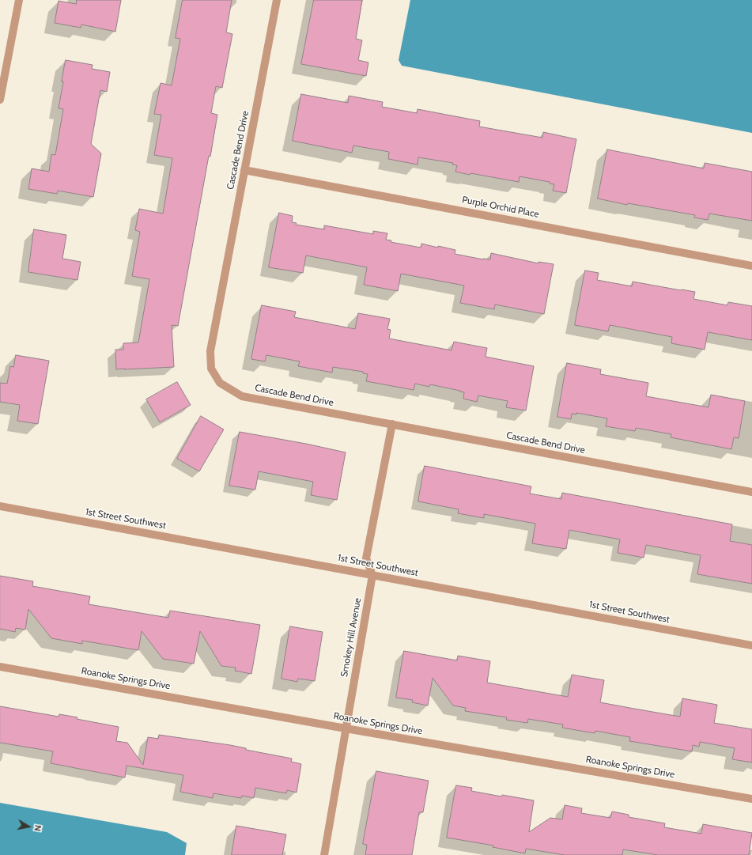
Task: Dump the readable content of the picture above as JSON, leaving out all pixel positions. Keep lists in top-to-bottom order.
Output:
{
  "streets": {
    "street": [
      "Cascade Bend Drive",
      "Purple Orchid Place",
      "1st Street Southwest",
      "Smokey Hill Avenue",
      "Roanoke Springs Drive"
    ]
  },
  "crossings": [
    ["Cascade Bend Drive", "Purple Orchid Place"],
    ["1st Street Southwest", "Smokey Hill Avenue"],
    ["Smokey Hill Avenue", "Roanoke Springs Drive"]
  ],
  "north": "right"
}
